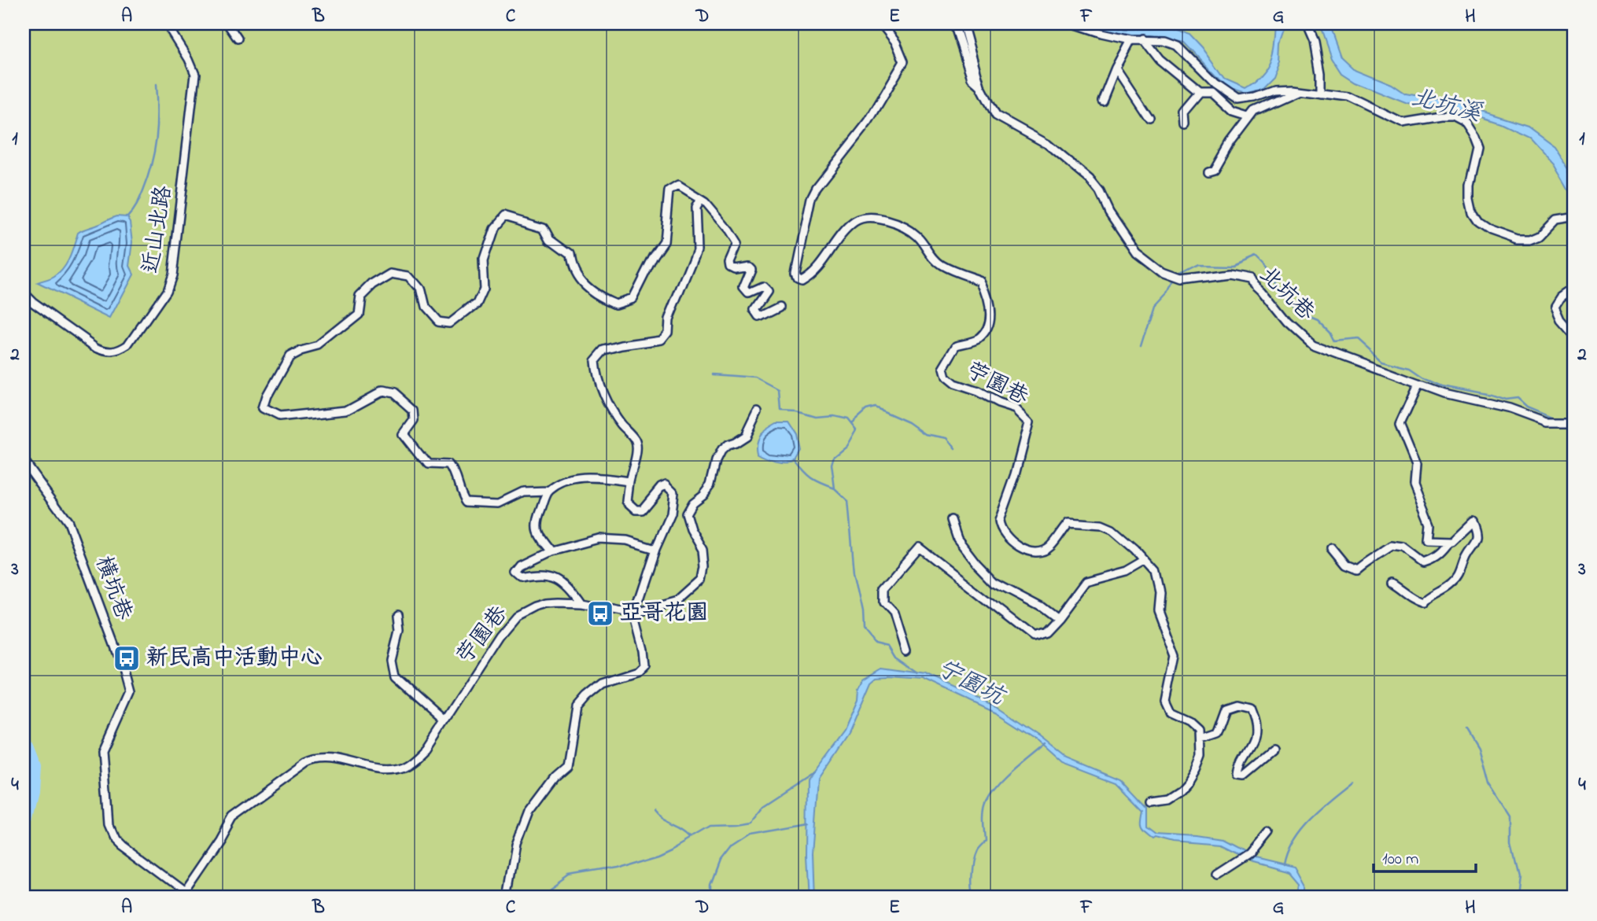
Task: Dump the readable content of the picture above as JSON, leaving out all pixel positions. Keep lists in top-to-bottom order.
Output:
{
  "streets": {
    "street": [
      "近山北路",
      "北坑巷",
      "苧園巷",
      "橫坑巷"
    ]
  },
  "crossings": [
    ["苧園巷", "橫坑巷"]
  ],
  "water": ["北坑溪", "宁園坑"],
  "places": {
    "bus stop": ["亞哥花園", "新民高中活動中心"]
  },
  "scale_bar": "100 m",
  "grid": {
    "columns": [
      "A",
      "B",
      "C",
      "D",
      "E",
      "F",
      "G",
      "H"
    ],
    "rows": [
      "1",
      "2",
      "3",
      "4"
    ]
  }
}
